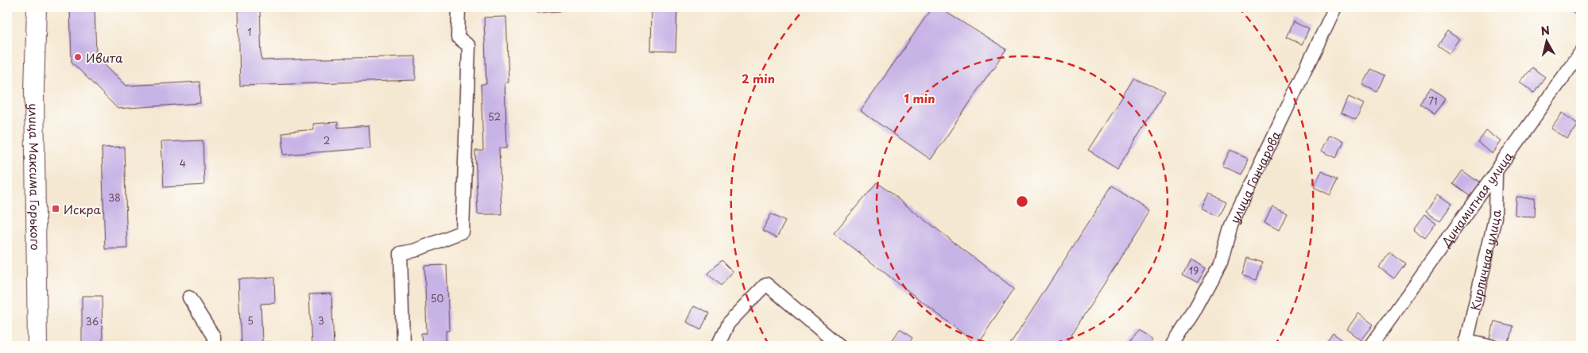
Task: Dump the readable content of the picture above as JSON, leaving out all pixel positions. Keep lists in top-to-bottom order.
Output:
{
  "streets": {
    "main road": ["улица Максима Горького"],
    "street": ["улица Гончарова", "Динамитная улица", "Кирпичная улица"]
  },
  "crossings": [
    ["Динамитная улица", "Кирпичная улица"]
  ],
  "places": {
    "other": ["Ивита"],
    "transit": ["Искра"]
  },
  "house_numbers": [
    "1",
    "71",
    "52",
    "2",
    "4",
    "38",
    "19",
    "50",
    "5",
    "3",
    "36"
  ],
  "north": "top",
  "rings": ["2 min", "1 min"]
}
